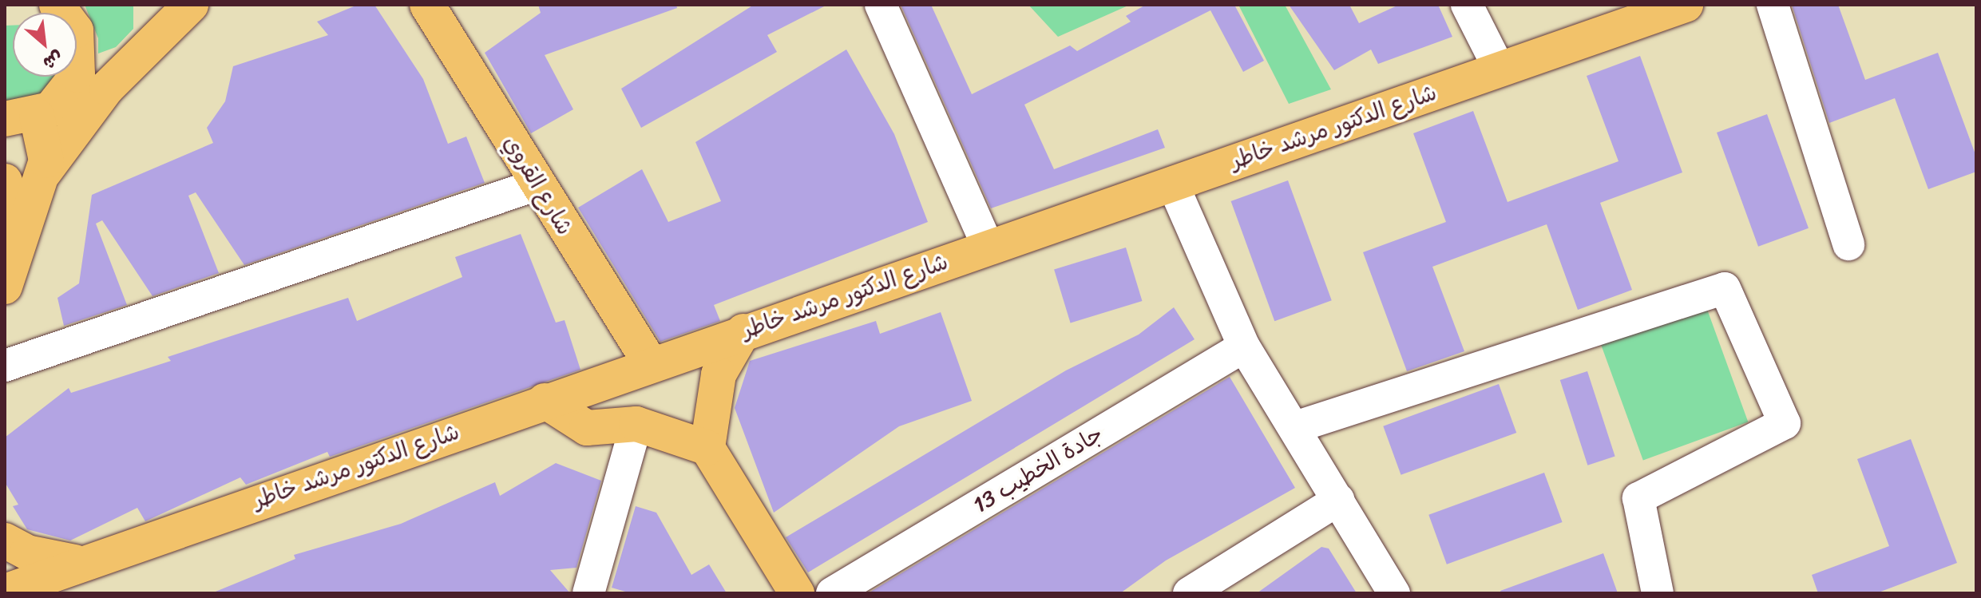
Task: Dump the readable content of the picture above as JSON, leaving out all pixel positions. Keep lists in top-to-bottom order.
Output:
{
  "streets": {
    "main road": ["شارع الدكتور مرشد خاطر", "شارع القروي"],
    "street": ["جادة الخطيب 13"]
  },
  "crossings": [
    ["شارع الدكتور مرشد خاطر", "شارع القروي"]
  ],
  "north": "bottom right"
}
